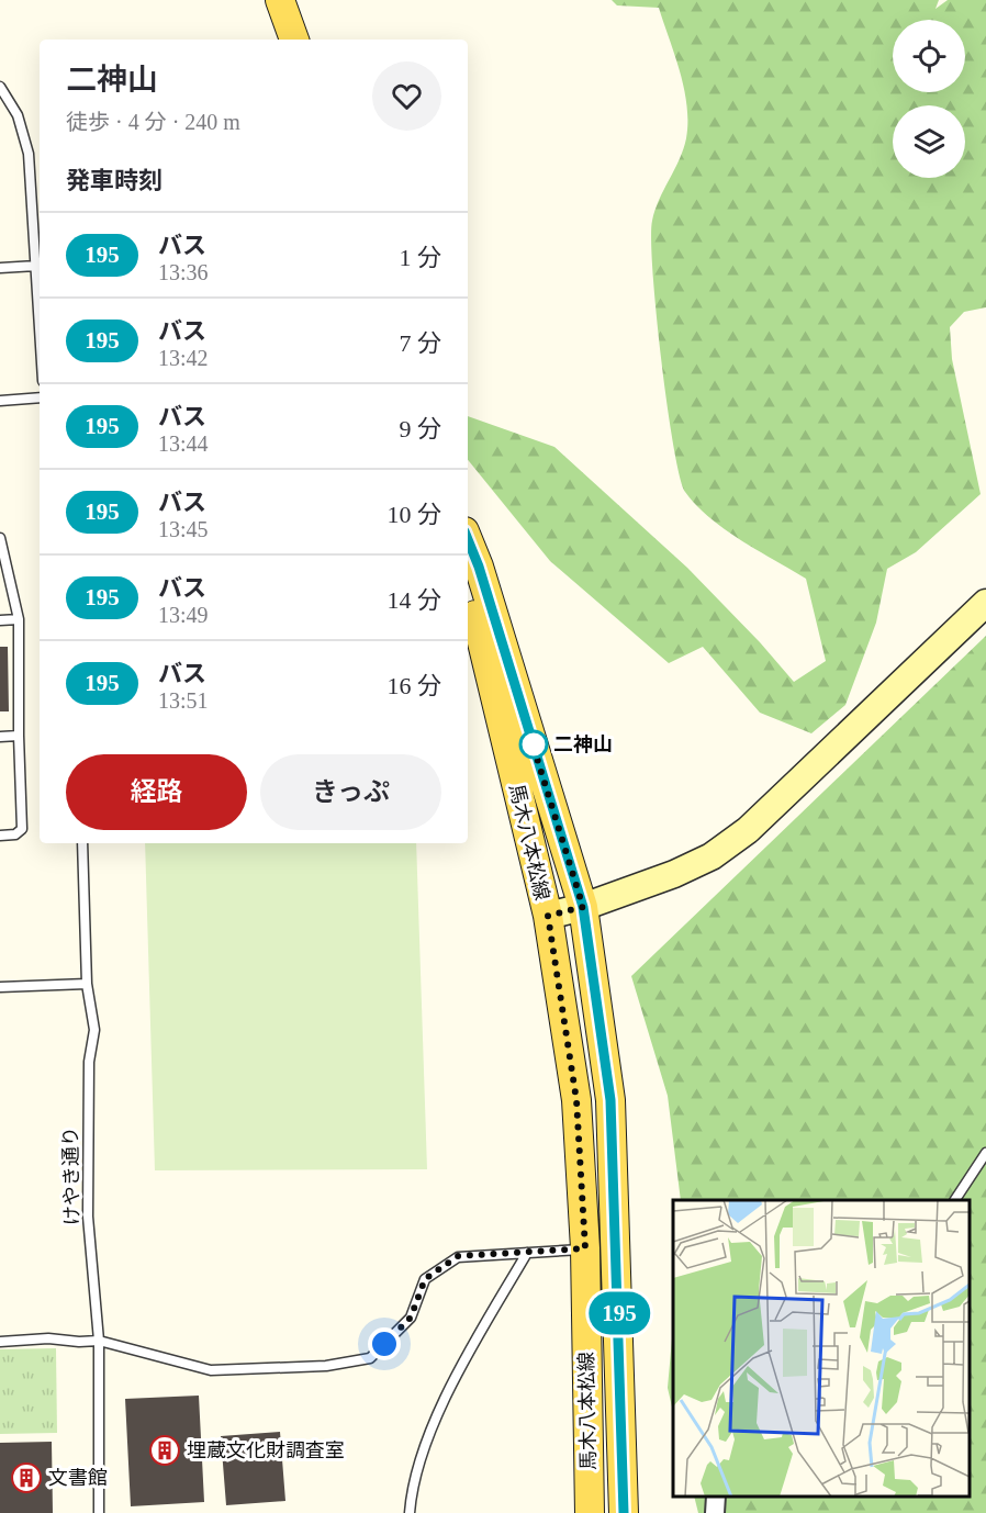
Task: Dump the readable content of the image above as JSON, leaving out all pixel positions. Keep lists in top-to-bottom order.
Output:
{
  "streets": {
    "main road": ["馬木八本松線"],
    "lane": ["けやき通り"]
  },
  "places": {
    "other": ["二神山"],
    "building": ["埋蔵文化財調査室", "文書館"]
  },
  "lines": ["bus line 195"],
  "page": {
    "on_map": "195",
    "heading": [
      ["二神山", "徒歩 · 4 分 · 240 m"],
      "発車時刻"
    ],
    "list": [
      {
        "mark": "195",
        "name": "バス",
        "note": "13:36",
        "value": "1 分"
      },
      {
        "mark": "195",
        "name": "バス",
        "note": "13:42",
        "value": "7 分"
      },
      {
        "mark": "195",
        "name": "バス",
        "note": "13:44",
        "value": "9 分"
      },
      {
        "mark": "195",
        "name": "バス",
        "note": "13:45",
        "value": "10 分"
      },
      {
        "mark": "195",
        "name": "バス",
        "note": "13:49",
        "value": "14 分"
      },
      {
        "mark": "195",
        "name": "バス",
        "note": "13:51",
        "value": "16 分"
      }
    ],
    "buttons": ["経路", "きっぷ"]
  }
}
